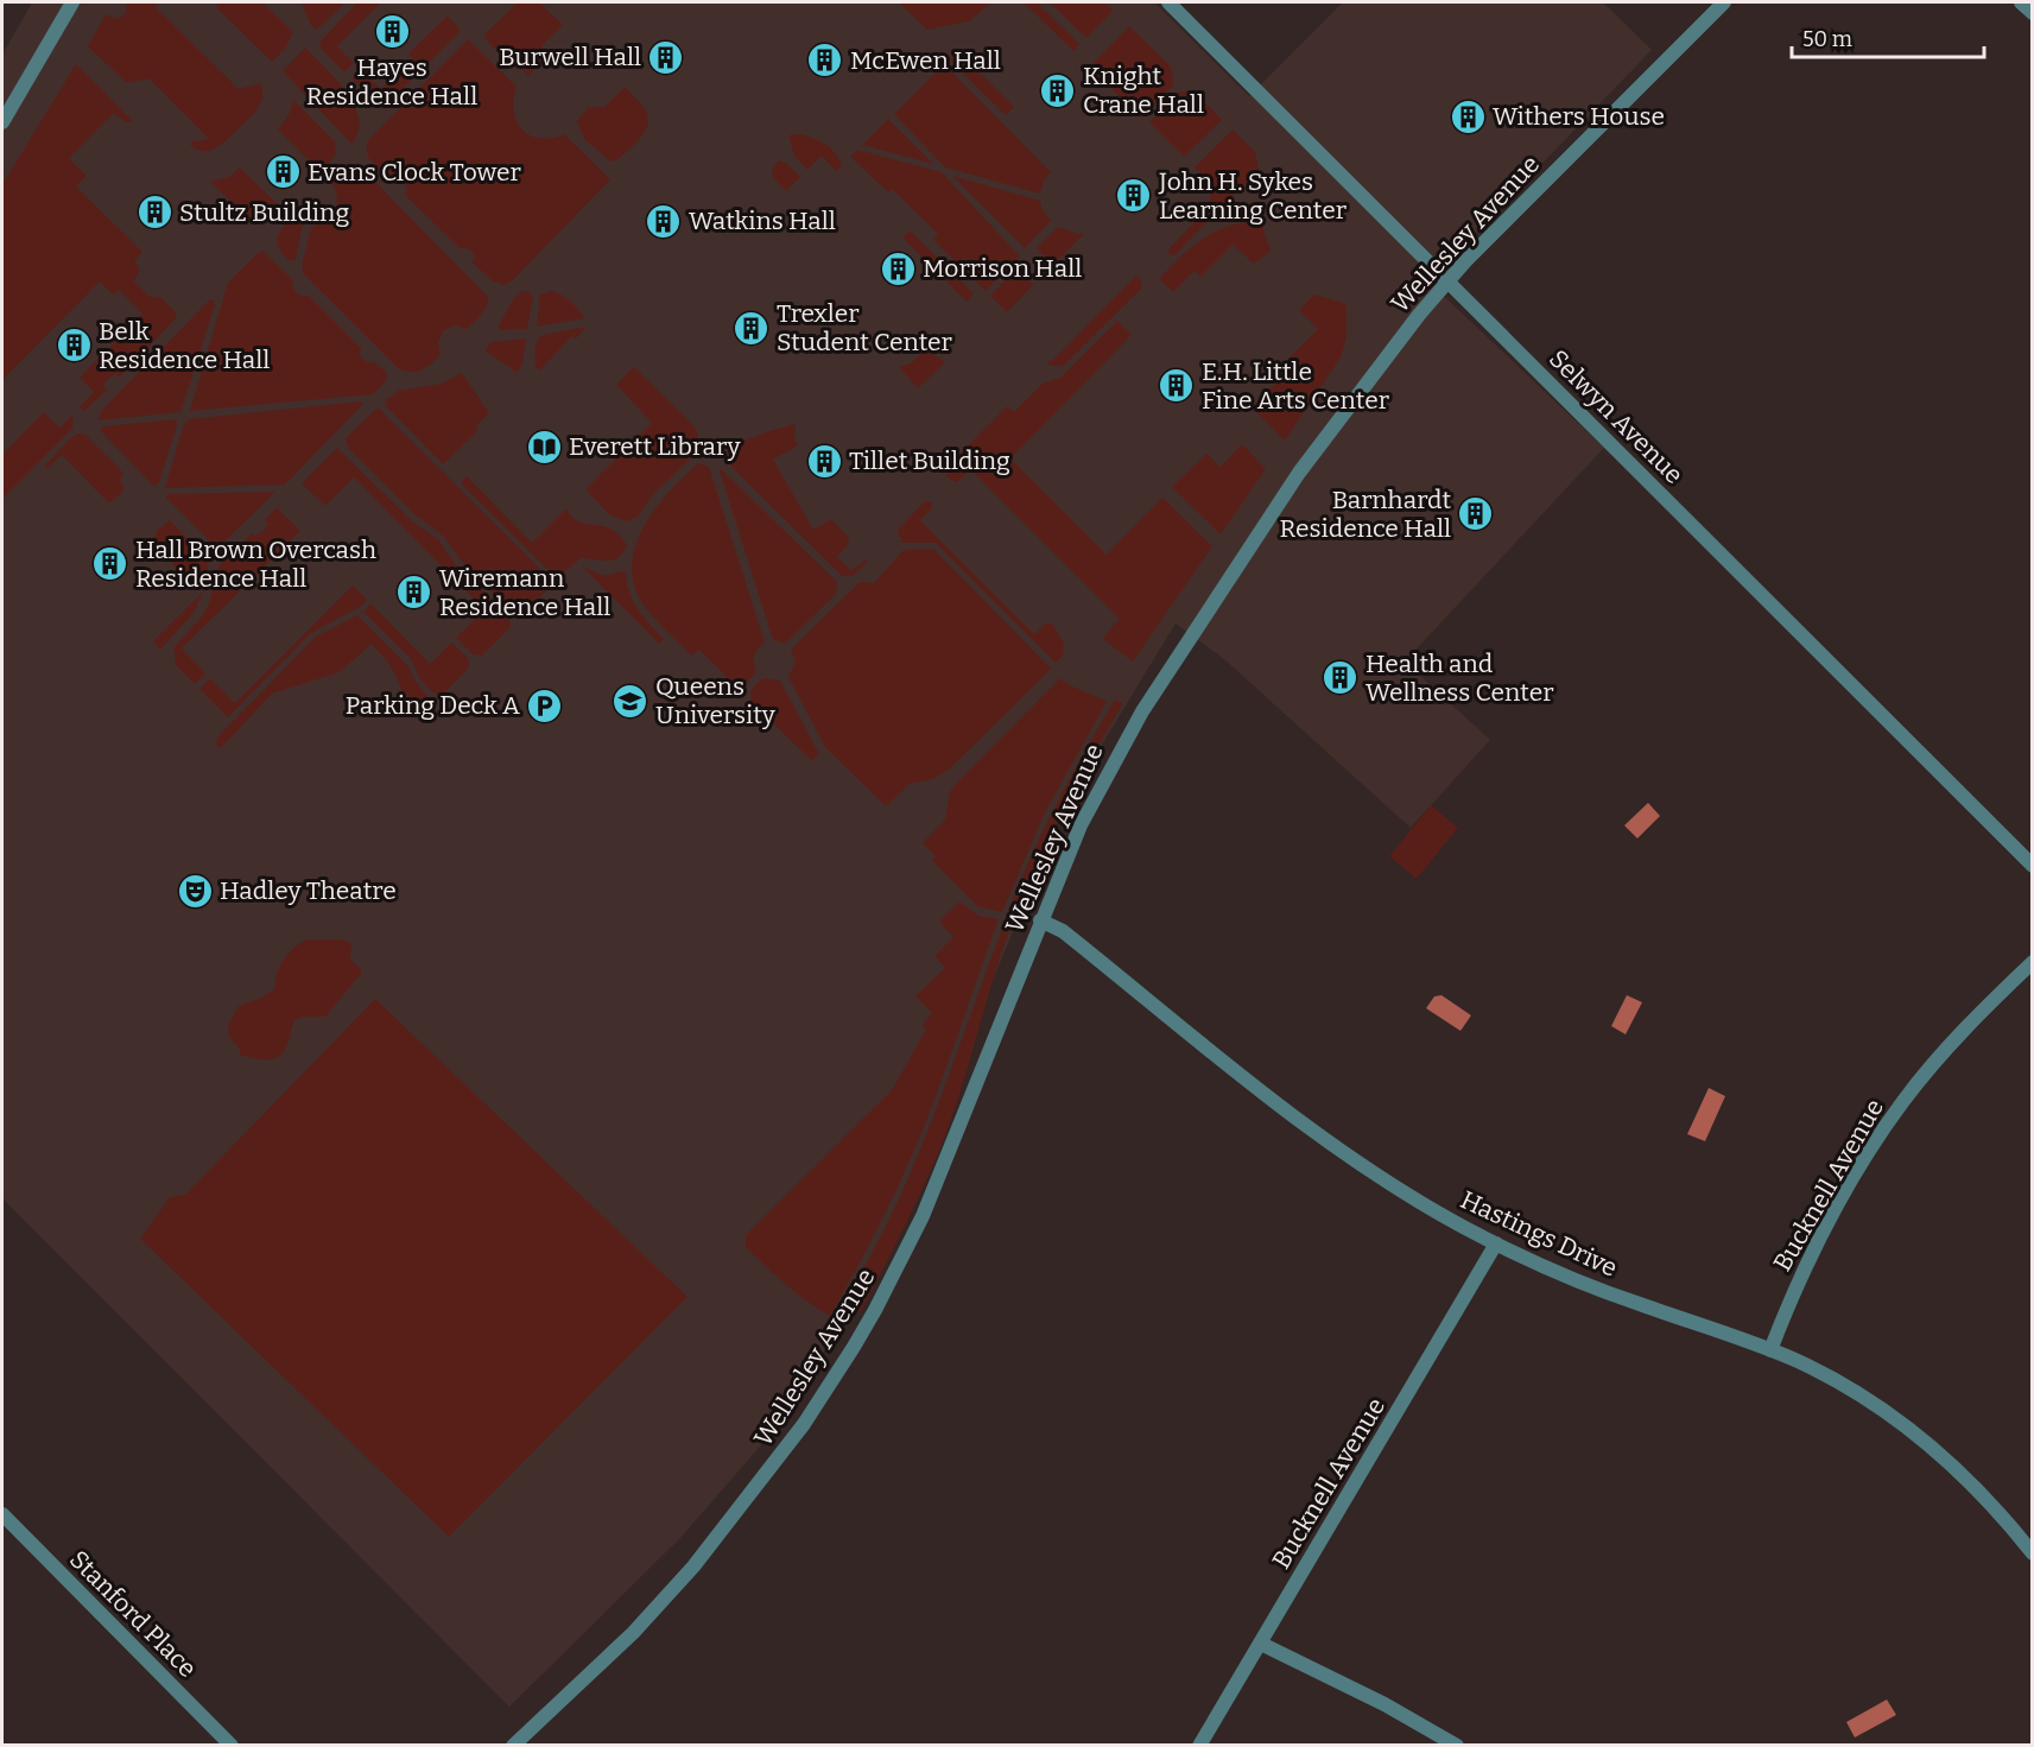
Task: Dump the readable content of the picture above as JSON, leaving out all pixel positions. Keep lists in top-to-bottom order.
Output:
{
  "streets": {
    "street": [
      "Wellesley Avenue",
      "Selwyn Avenue",
      "Bucknell Avenue",
      "Hastings Drive",
      "Stanford Place"
    ]
  },
  "crossings": [
    ["Wellesley Avenue", "Selwyn Avenue"],
    ["Wellesley Avenue", "Hastings Drive"],
    ["Bucknell Avenue", "Hastings Drive"]
  ],
  "places": {
    "building": [
      "Hayes Residence Hall",
      "Burwell Hall",
      "McEwen Hall",
      "Knight Crane Hall",
      "Withers House",
      "Evans Clock Tower",
      "John H. Sykes Learning Center",
      "Stultz Building",
      "Watkins Hall",
      "Morrison Hall",
      "Trexler Student Center",
      "Belk Residence Hall",
      "E.H. Little Fine Arts Center",
      "Tillet Building",
      "Barnhardt Residence Hall",
      "Hall Brown Overcash Residence Hall",
      "Wiremann Residence Hall",
      "Health and Wellness Center"
    ],
    "library": ["Everett Library"],
    "school or university": ["Queens University"],
    "parking": ["Parking Deck A"],
    "theatre": ["Hadley Theatre"]
  },
  "scale_bar": "50 m"
}
